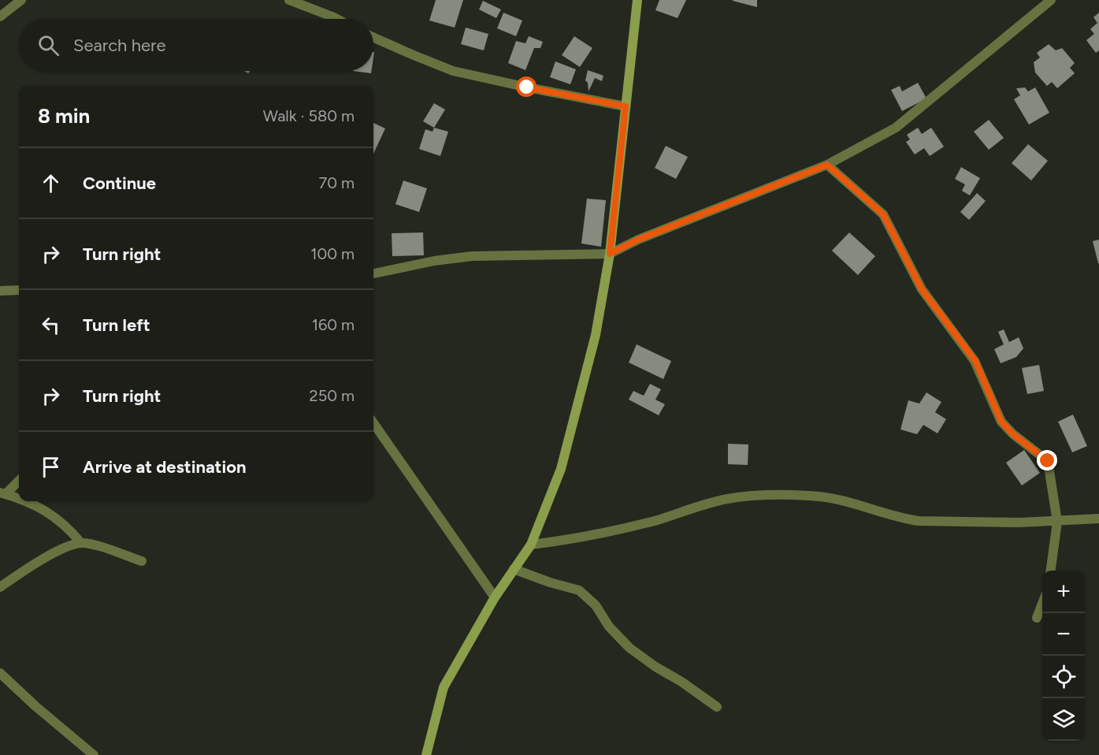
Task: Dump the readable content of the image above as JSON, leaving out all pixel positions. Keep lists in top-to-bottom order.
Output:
{
  "page": {
    "search": "Search here",
    "heading": ["8 min", "Walk · 580 m"],
    "list": [
      ["Continue", "70 m"],
      ["Turn right", "100 m"],
      ["Turn left", "160 m"],
      ["Turn right", "250 m"],
      "Arrive at destination"
    ],
    "map_buttons": ["+", "−"]
  }
}
